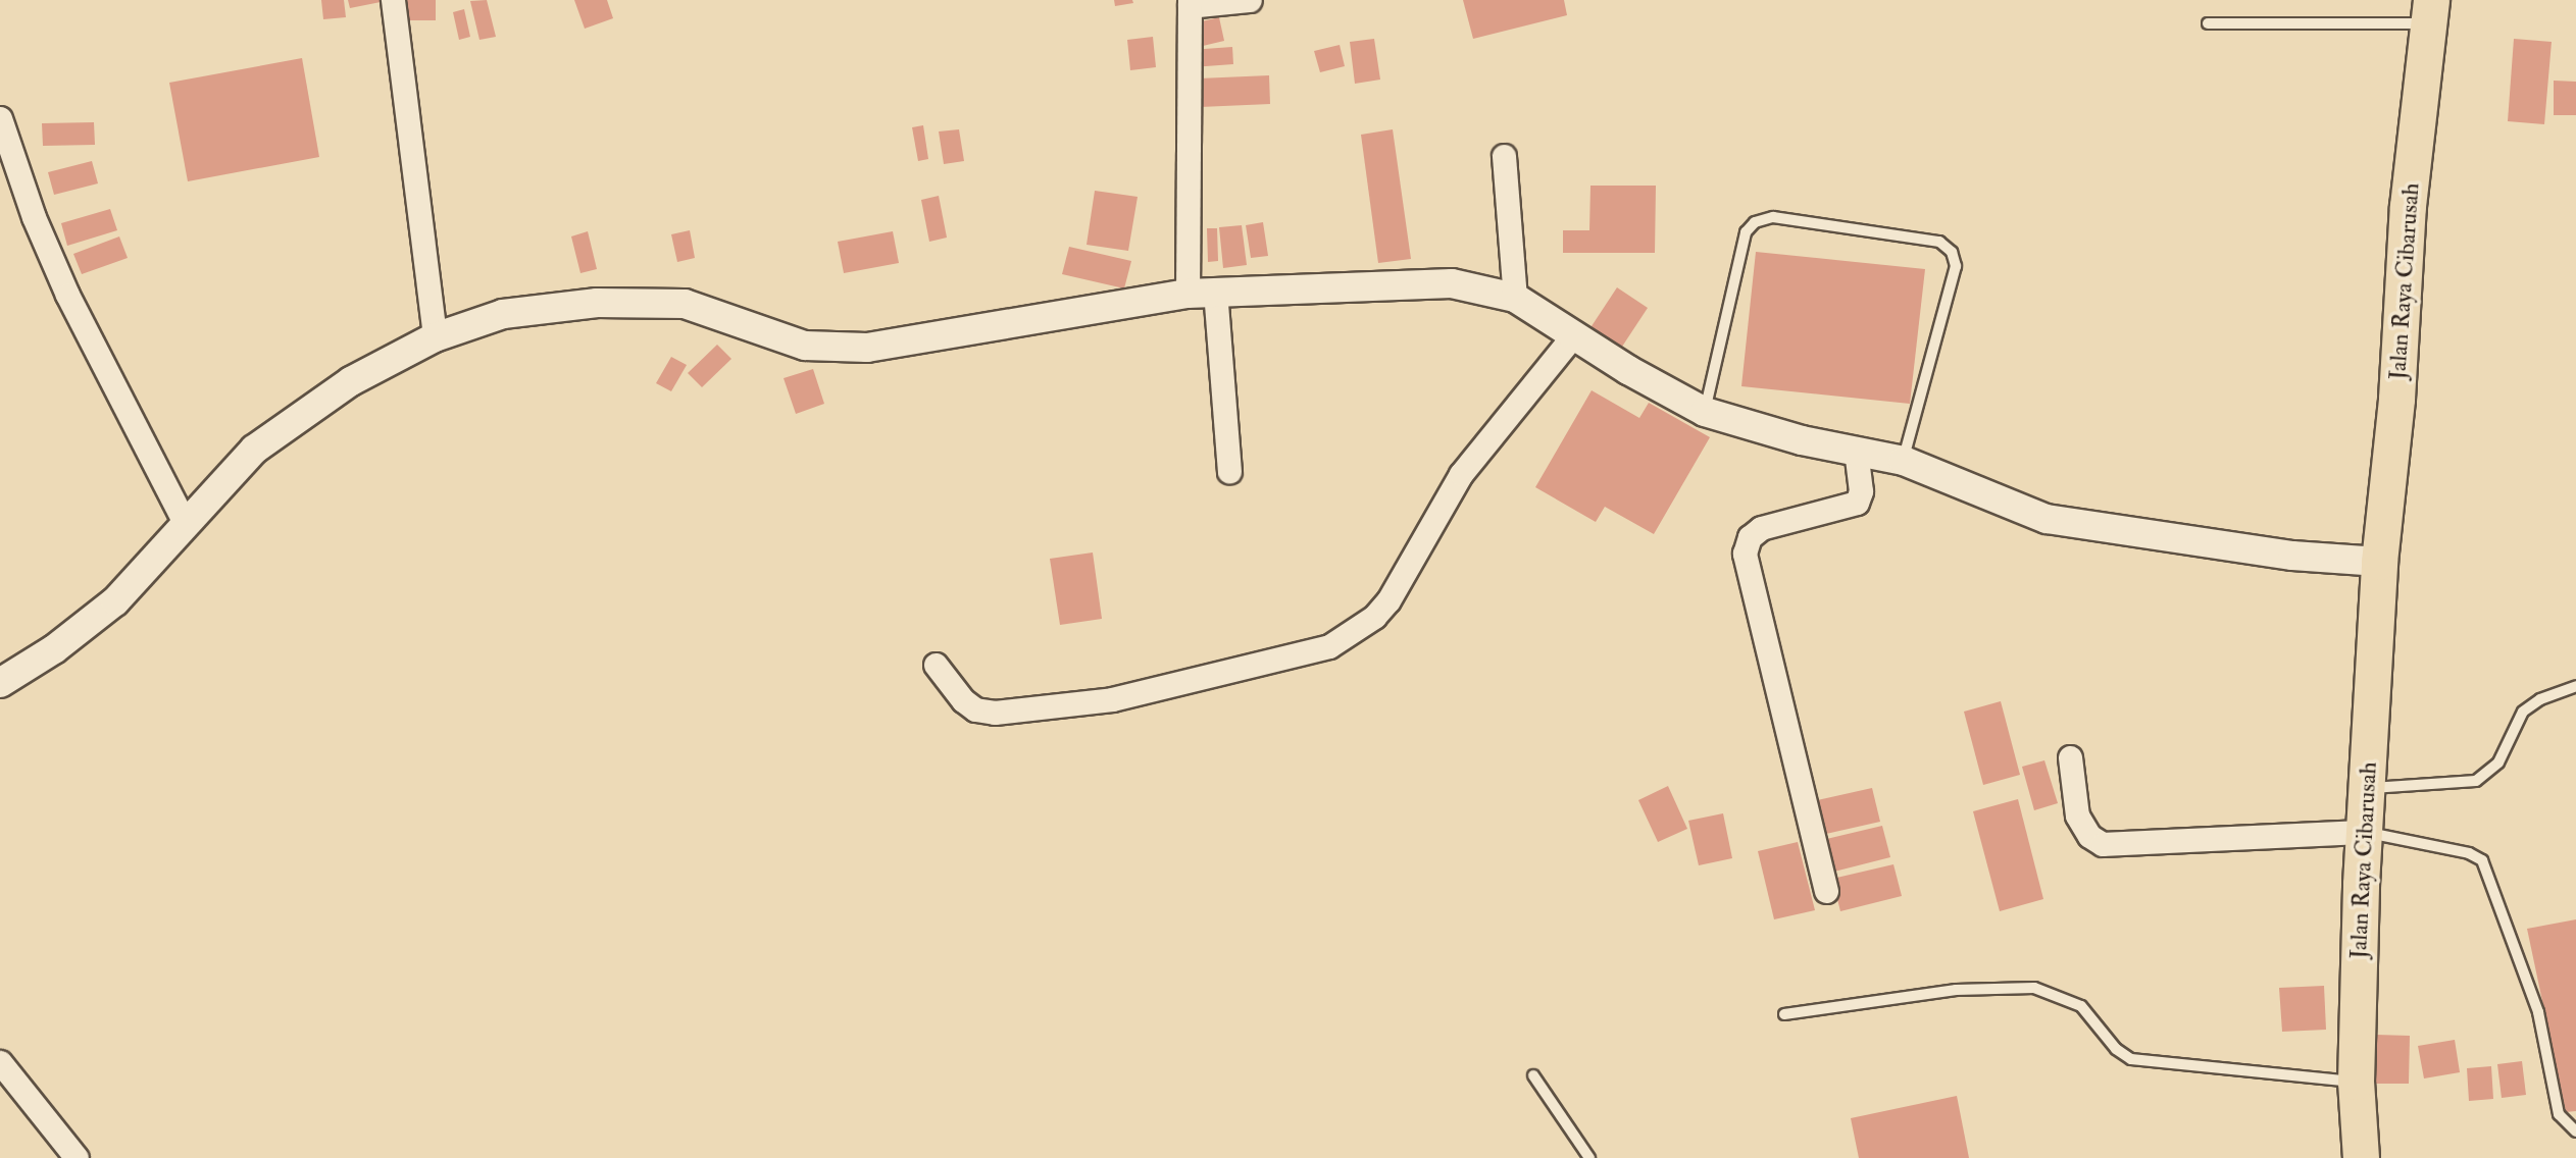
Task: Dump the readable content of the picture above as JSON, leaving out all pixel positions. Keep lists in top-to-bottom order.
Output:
{
  "streets": {
    "main road": ["Jalan Raya Cibarusah"]
  }
}
